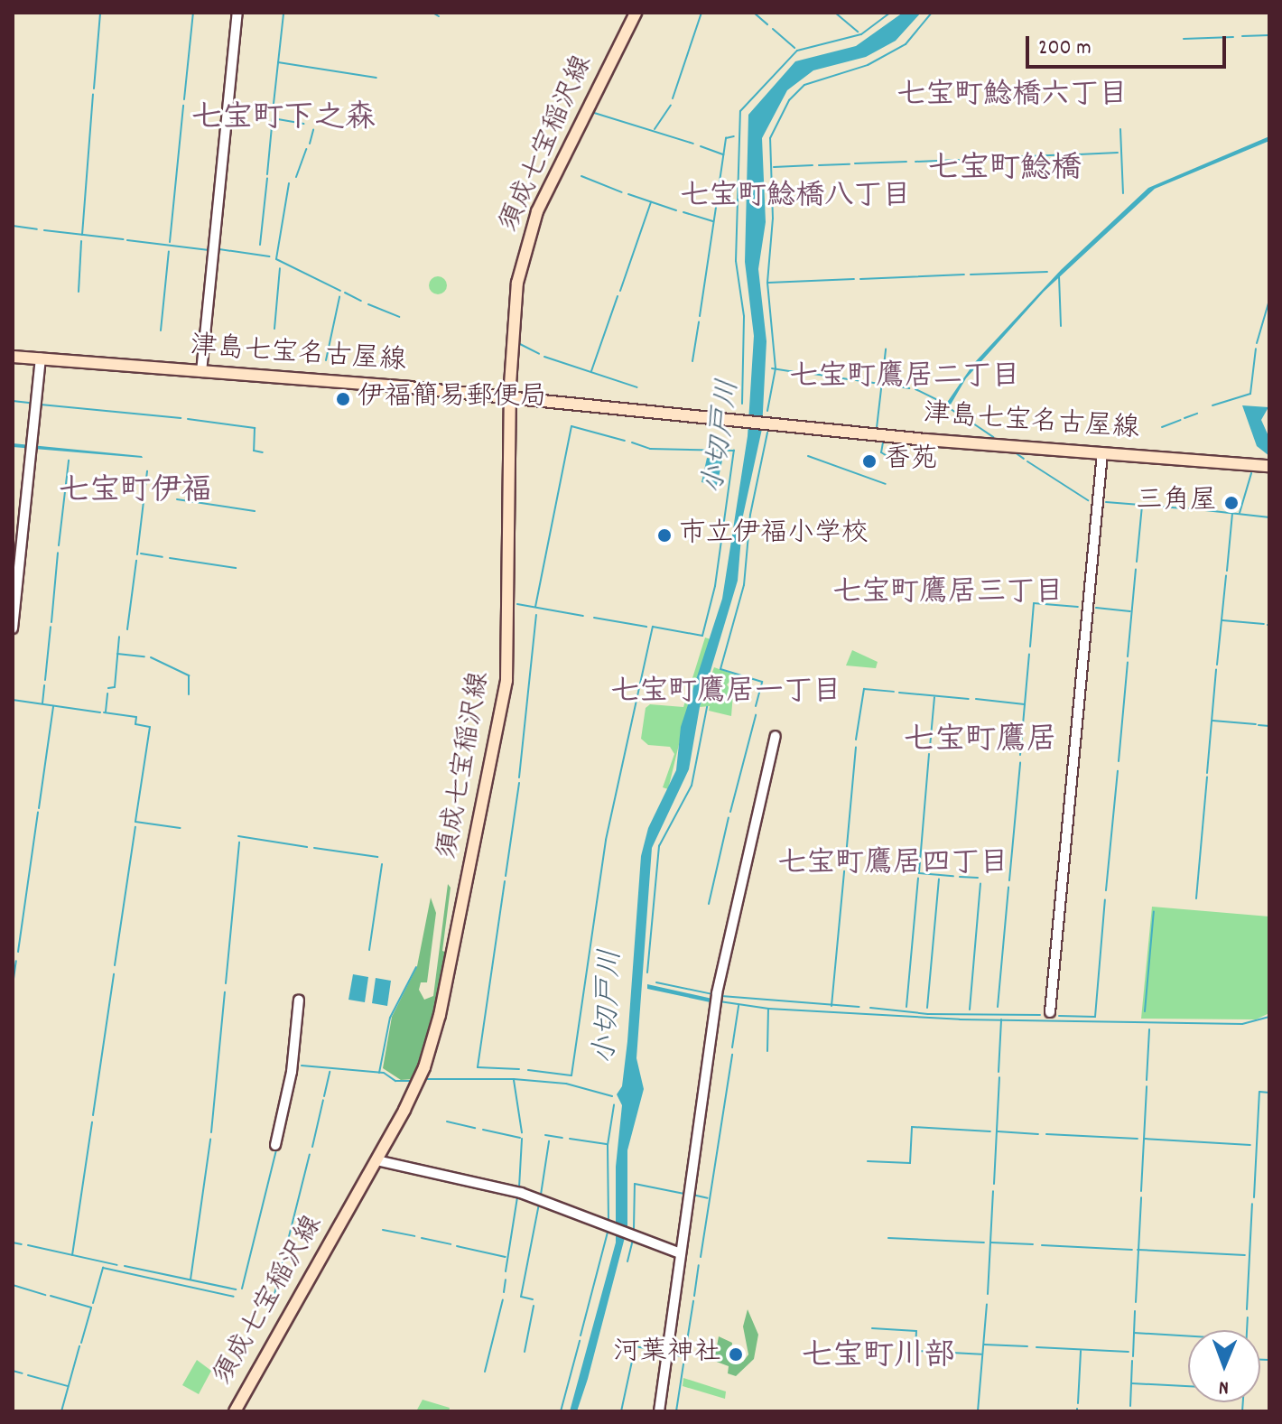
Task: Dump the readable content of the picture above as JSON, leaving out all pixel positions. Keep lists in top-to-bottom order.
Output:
{
  "streets": {
    "main road": ["須成七宝稲沢線", "津島七宝名古屋線"]
  },
  "crossings": [
    ["須成七宝稲沢線", "津島七宝名古屋線"]
  ],
  "districts": [
    "七宝町鯰橋六丁目",
    "七宝町下之森",
    "七宝町鯰橋",
    "七宝町鯰橋八丁目",
    "七宝町鷹居二丁目",
    "七宝町伊福",
    "七宝町鷹居三丁目",
    "七宝町鷹居一丁目",
    "七宝町鷹居",
    "七宝町鷹居四丁目",
    "七宝町川部"
  ],
  "water": ["小切戸川"],
  "places": [
    "伊福簡易郵便局",
    "香苑",
    "三角屋",
    "市立伊福小学校",
    "河葉神社"
  ],
  "scale_bar": "200 m",
  "north": "bottom"
}
